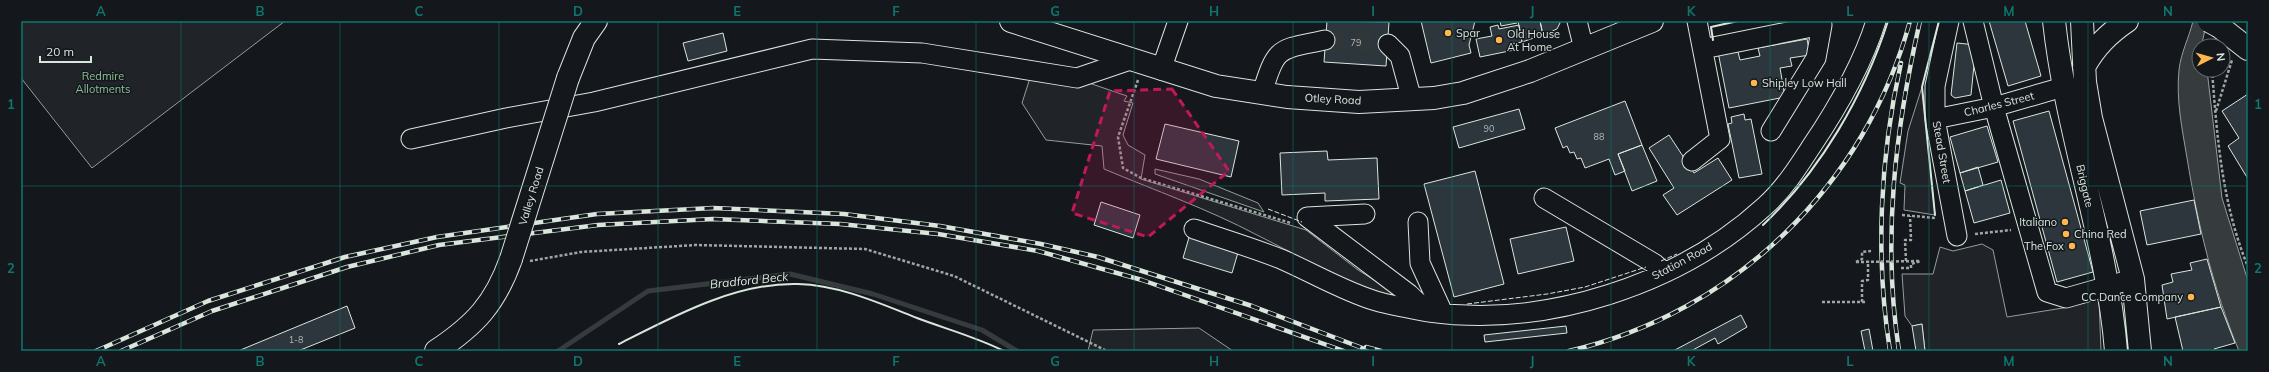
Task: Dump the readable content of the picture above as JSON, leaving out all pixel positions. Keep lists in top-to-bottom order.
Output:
{
  "streets": {
    "main road": ["Otley Road", "Briggate", "Valley Road"],
    "street": ["Charles Street", "Stead Street", "Station Road"]
  },
  "crossings": [
    ["Charles Street", "Stead Street"],
    ["Charles Street", "Briggate"]
  ],
  "water": ["Bradford Beck"],
  "parks": ["Redmire Allotments"],
  "places": [
    "Spar",
    "Old House At Home",
    "Shipley Low Hall",
    "Italiano",
    "China Red",
    "The Fox",
    "CC Dance Company"
  ],
  "house_numbers": [
    "79",
    "90",
    "88",
    "1-8"
  ],
  "scale_bar": "20 m",
  "north": "right",
  "grid": {
    "columns": [
      "A",
      "B",
      "C",
      "D",
      "E",
      "F",
      "G",
      "H",
      "I",
      "J",
      "K",
      "L",
      "M",
      "N"
    ],
    "rows": ["1", "2"]
  }
}
